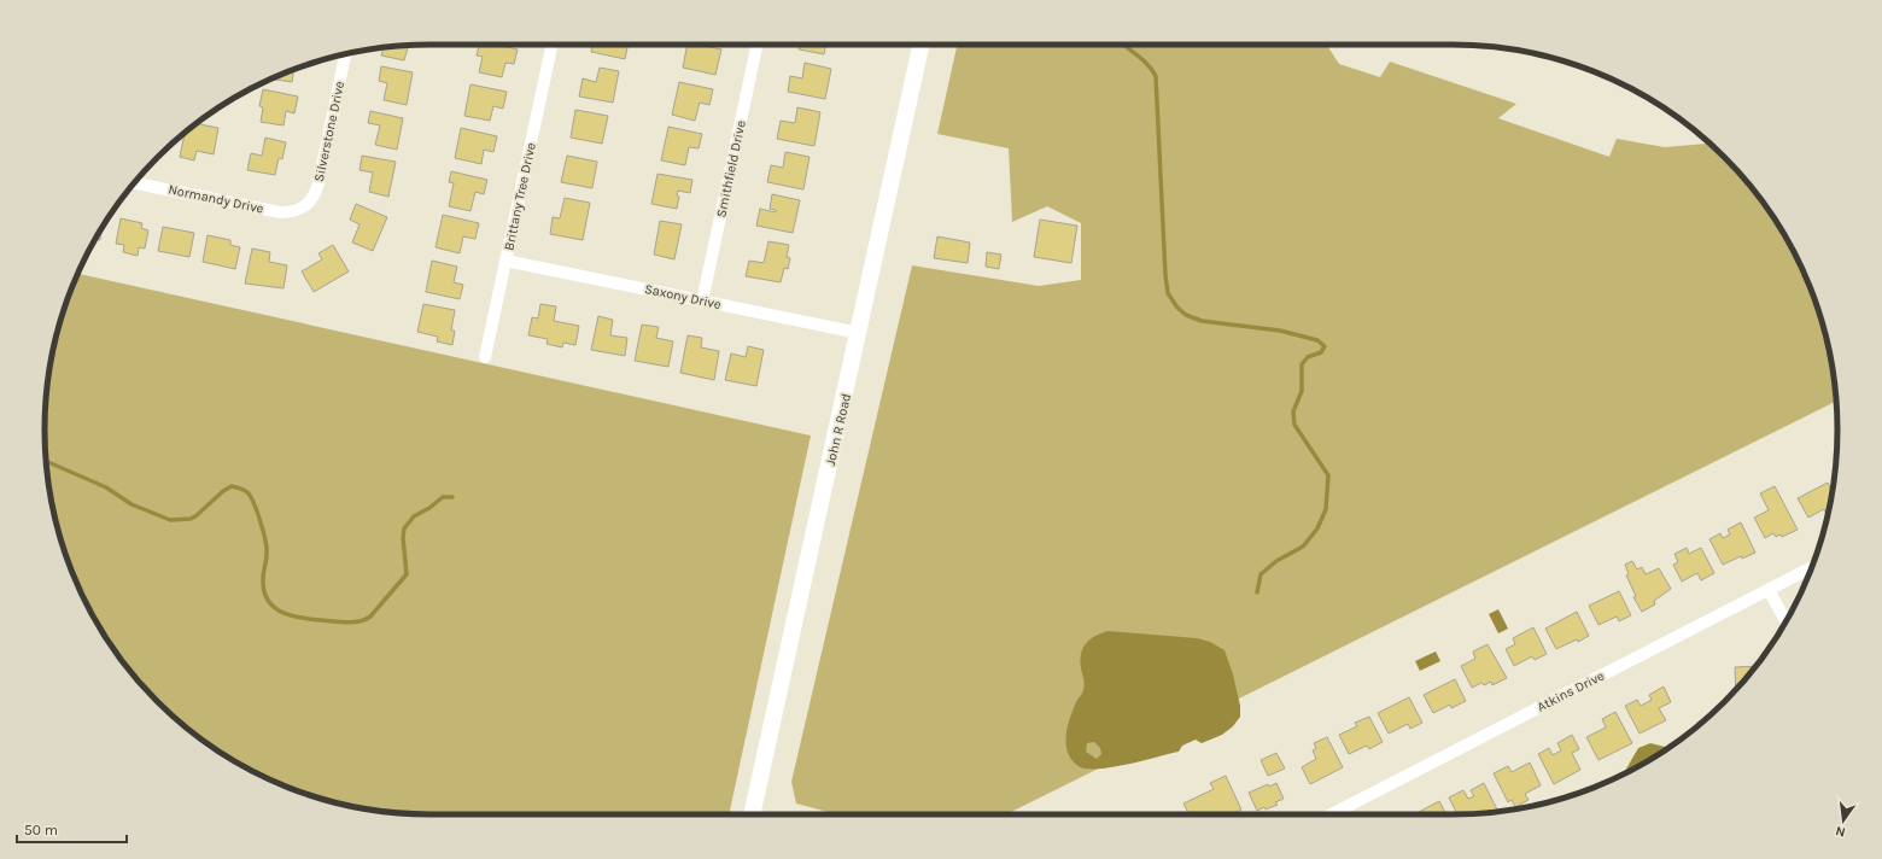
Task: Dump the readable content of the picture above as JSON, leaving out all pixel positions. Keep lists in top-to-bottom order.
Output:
{
  "streets": {
    "main road": ["John R Road"],
    "street": [
      "Silverstone Drive",
      "Smithfield Drive",
      "Brittany Tree Drive",
      "Normandy Drive",
      "Saxony Drive",
      "Atkins Drive"
    ]
  },
  "crossings": [
    ["Silverstone Drive", "Normandy Drive"],
    ["Smithfield Drive", "Saxony Drive"],
    ["Brittany Tree Drive", "Saxony Drive"],
    ["Saxony Drive", "John R Road"]
  ],
  "scale_bar": "50 m",
  "north": "bottom"
}
